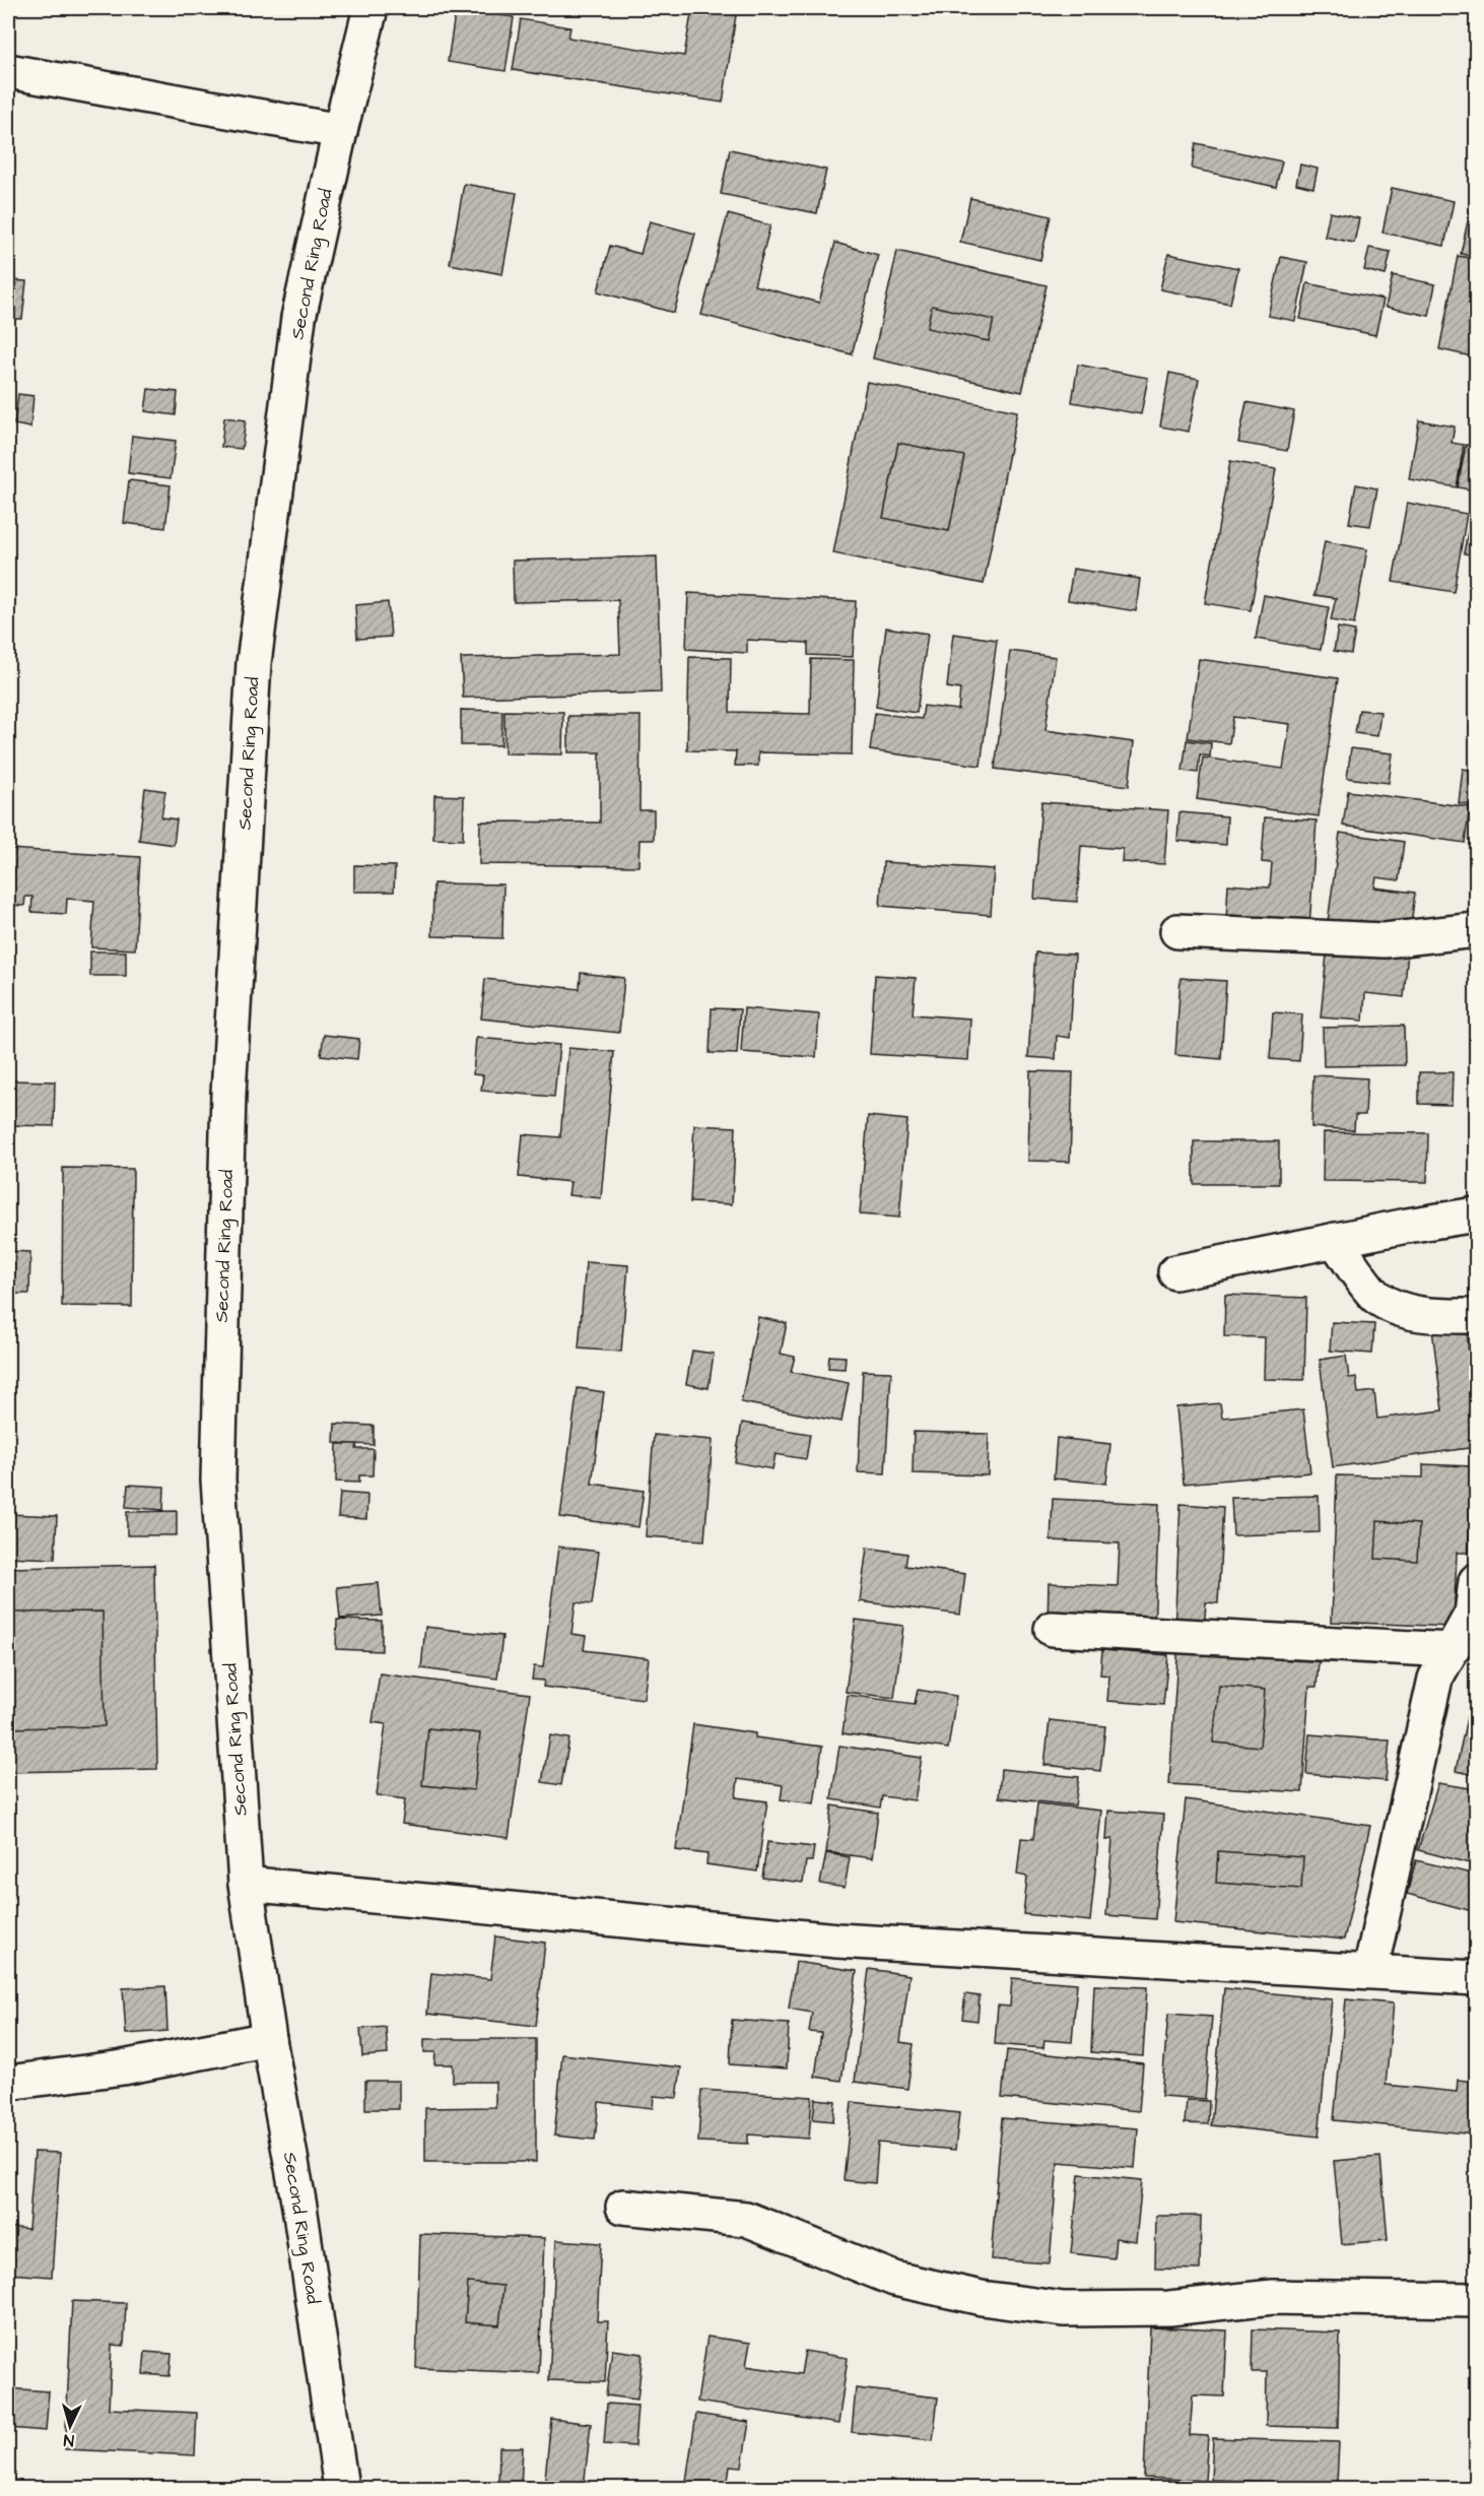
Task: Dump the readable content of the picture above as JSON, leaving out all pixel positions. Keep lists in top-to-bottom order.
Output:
{
  "streets": {
    "street": ["Second Ring Road"]
  },
  "north": "bottom"
}
